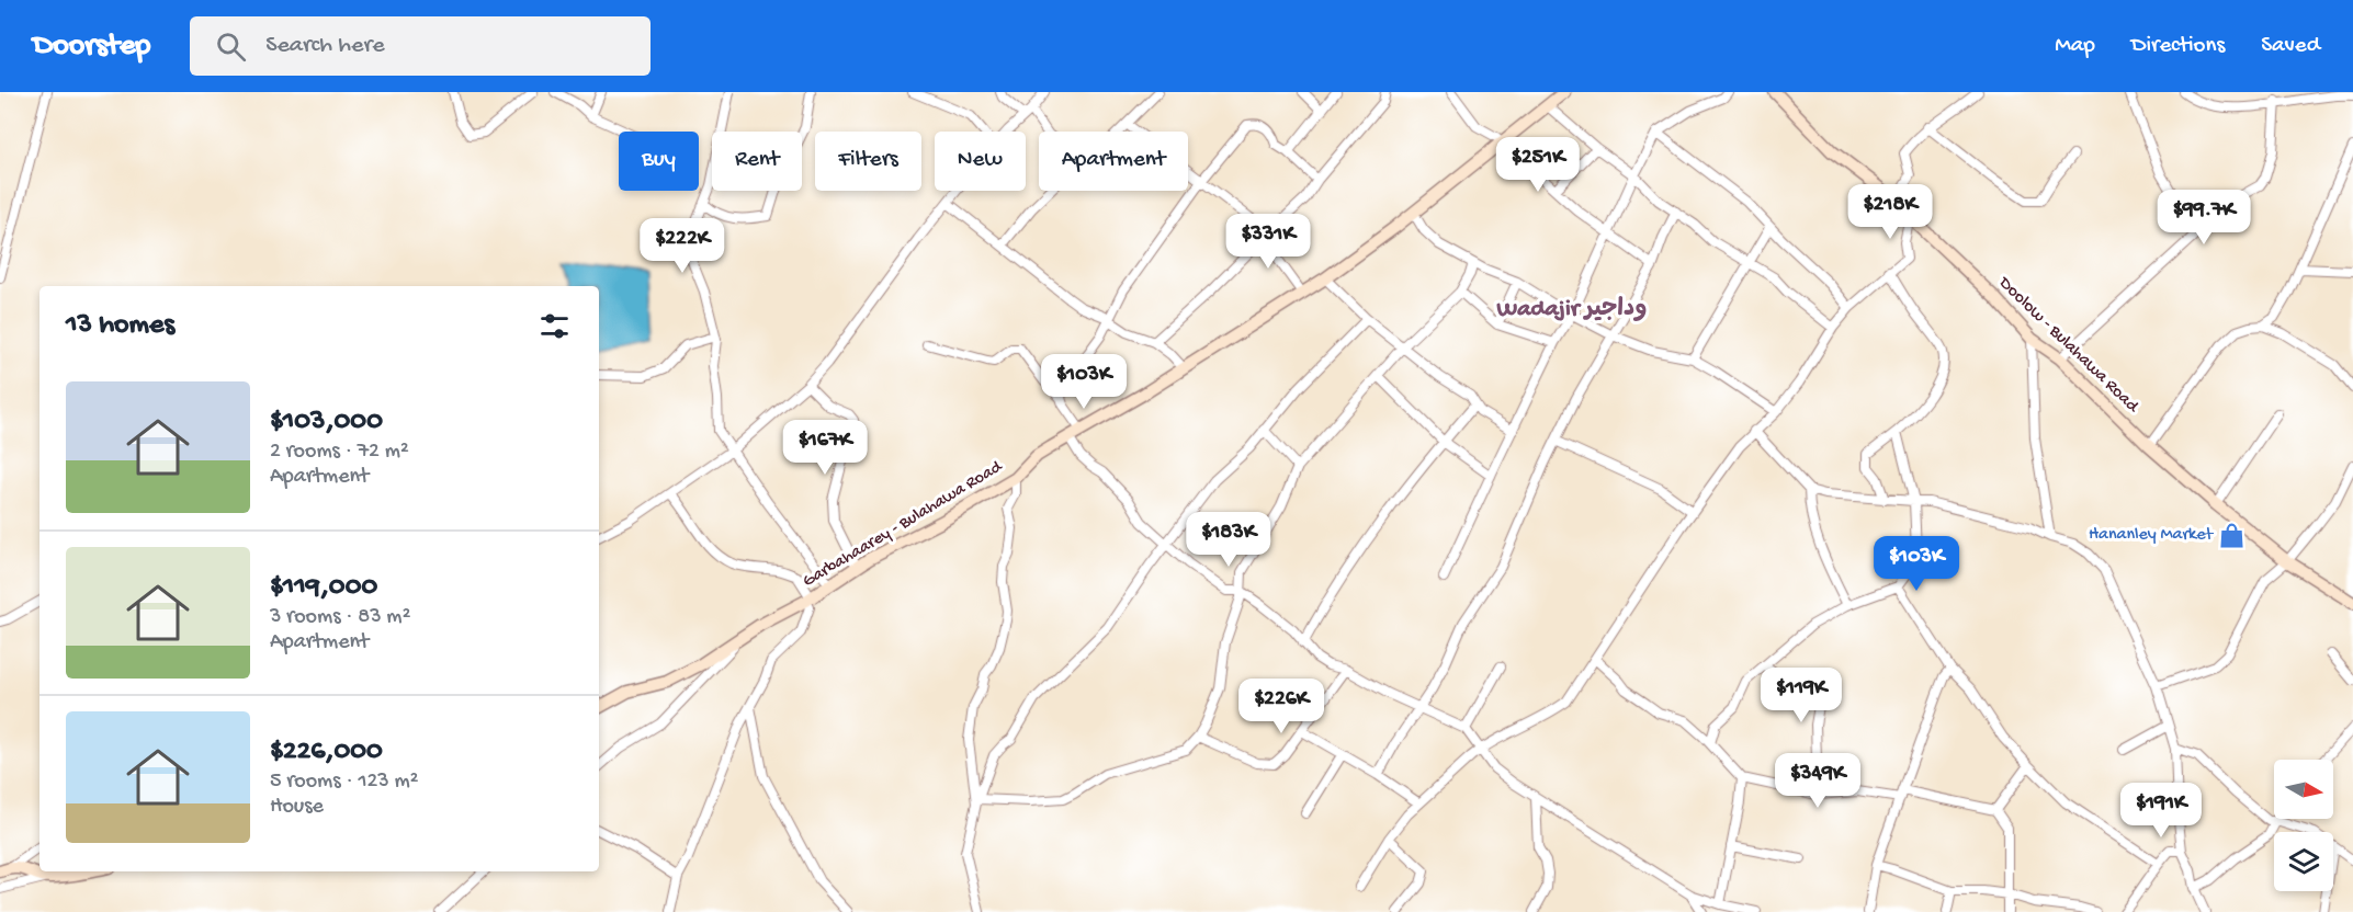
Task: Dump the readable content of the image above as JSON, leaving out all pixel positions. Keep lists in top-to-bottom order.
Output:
{
  "streets": {
    "main road": ["Doolow - Bulahawa Road", "Garbahaarey - Bulahawa Road"]
  },
  "districts": ["Wadajir وداجير"],
  "places": {
    "shop": ["Hananley Market"]
  },
  "north": "right",
  "page": {
    "header": "Doorstep",
    "search": "Search here",
    "nav": ["Map", "Directions", "Saved"],
    "chip": [
      "Buy",
      "Rent",
      "Filters",
      "New",
      "Apartment"
    ],
    "price": [
      "$251K",
      "$218K",
      "$99.7K",
      "$331K",
      "$222K",
      "$103K",
      "$167K",
      "$183K",
      "$103K",
      "$119K",
      "$226K",
      "$349K",
      "$191K"
    ],
    "heading": "13 homes",
    "list": [
      {
        "name": "$103,000",
        "note": "2 rooms · 72 m² · Apartment"
      },
      {
        "name": "$119,000",
        "note": "3 rooms · 83 m² · Apartment"
      },
      {
        "name": "$226,000",
        "note": "5 rooms · 123 m² · House"
      }
    ]
  }
}
